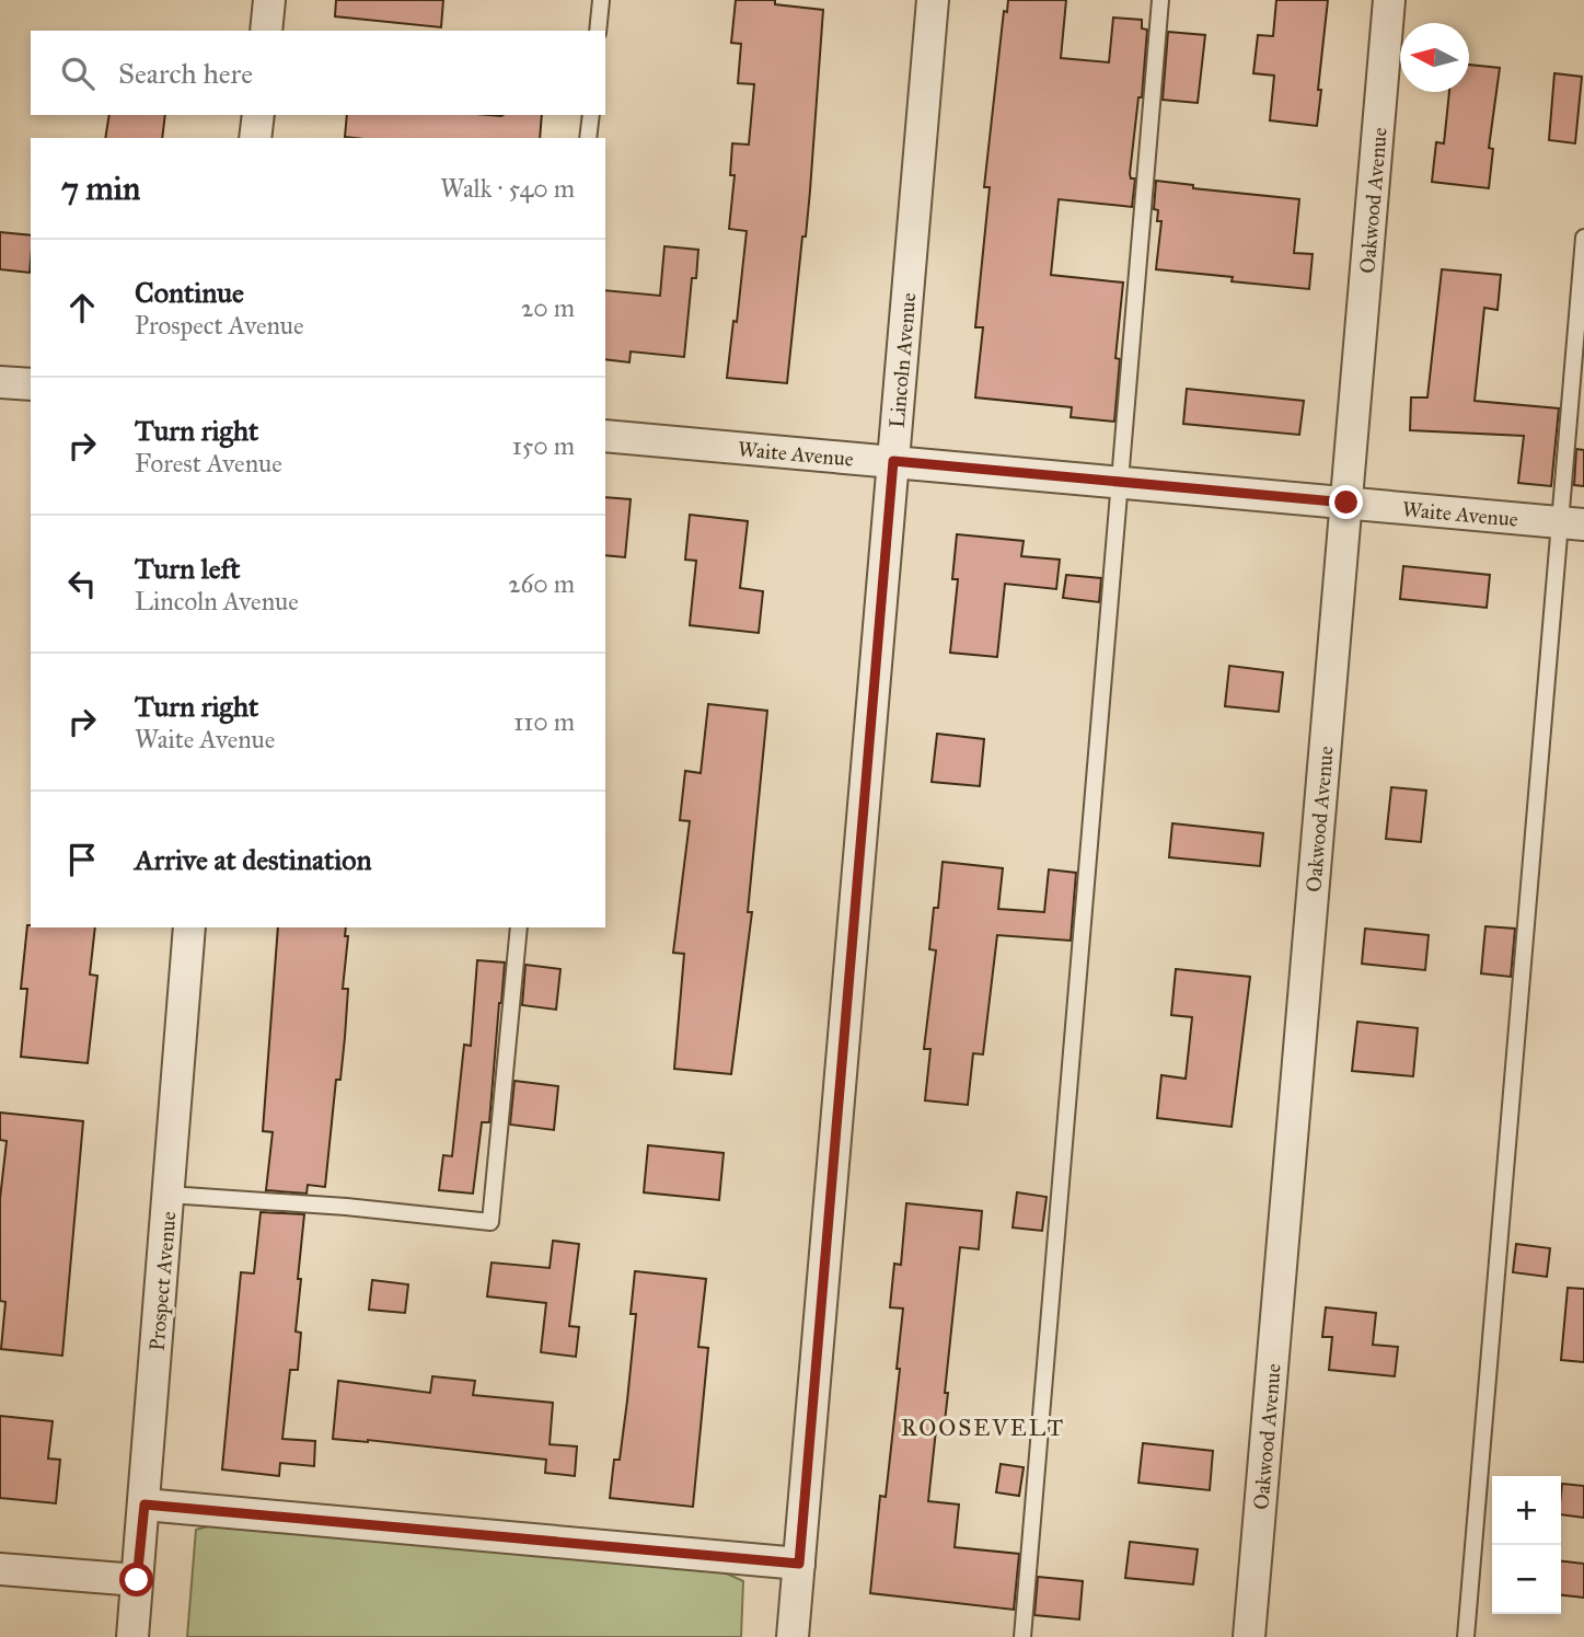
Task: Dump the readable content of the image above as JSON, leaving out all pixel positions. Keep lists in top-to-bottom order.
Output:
{
  "streets": {
    "street": [
      "Oakwood Avenue",
      "Lincoln Avenue",
      "Waite Avenue",
      "Prospect Avenue"
    ]
  },
  "crossings": [
    ["Oakwood Avenue", "Waite Avenue"],
    ["Lincoln Avenue", "Waite Avenue"]
  ],
  "districts": ["ROOSEVELT"],
  "north": "left",
  "page": {
    "search": "Search here",
    "heading": ["7 min", "Walk · 540 m"],
    "list": [
      ["Continue", "Prospect Avenue", "20 m"],
      ["Turn right", "Forest Avenue", "150 m"],
      ["Turn left", "Lincoln Avenue", "260 m"],
      ["Turn right", "Waite Avenue", "110 m"],
      "Arrive at destination"
    ],
    "map_buttons": ["+", "−"]
  }
}
